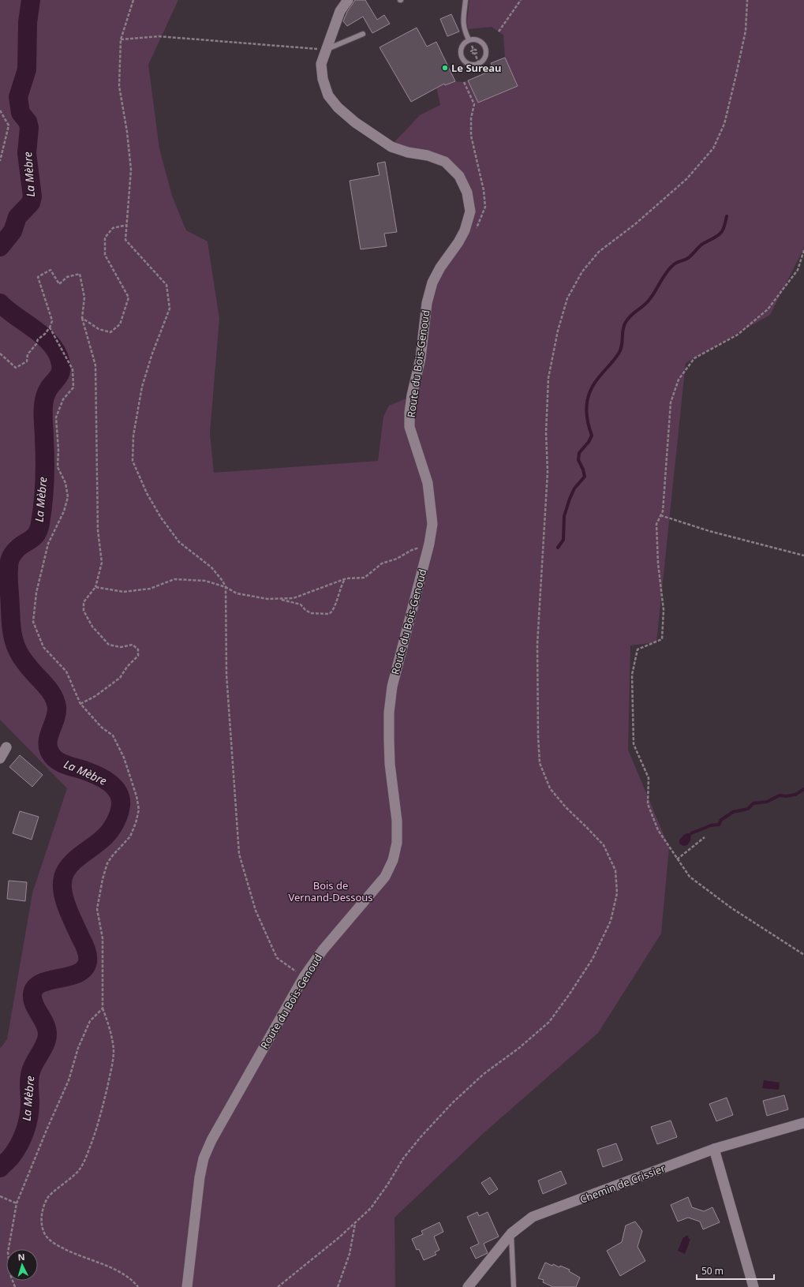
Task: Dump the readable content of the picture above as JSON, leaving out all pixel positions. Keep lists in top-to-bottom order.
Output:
{
  "streets": {
    "street": ["Route du Bois-Genoud", "Chemin de Crissier"]
  },
  "water": ["La Mèbre"],
  "parks": ["Bois de Vernand-Dessous"],
  "places": ["Le Sureau"],
  "scale_bar": "50 m",
  "north": "top"
}
